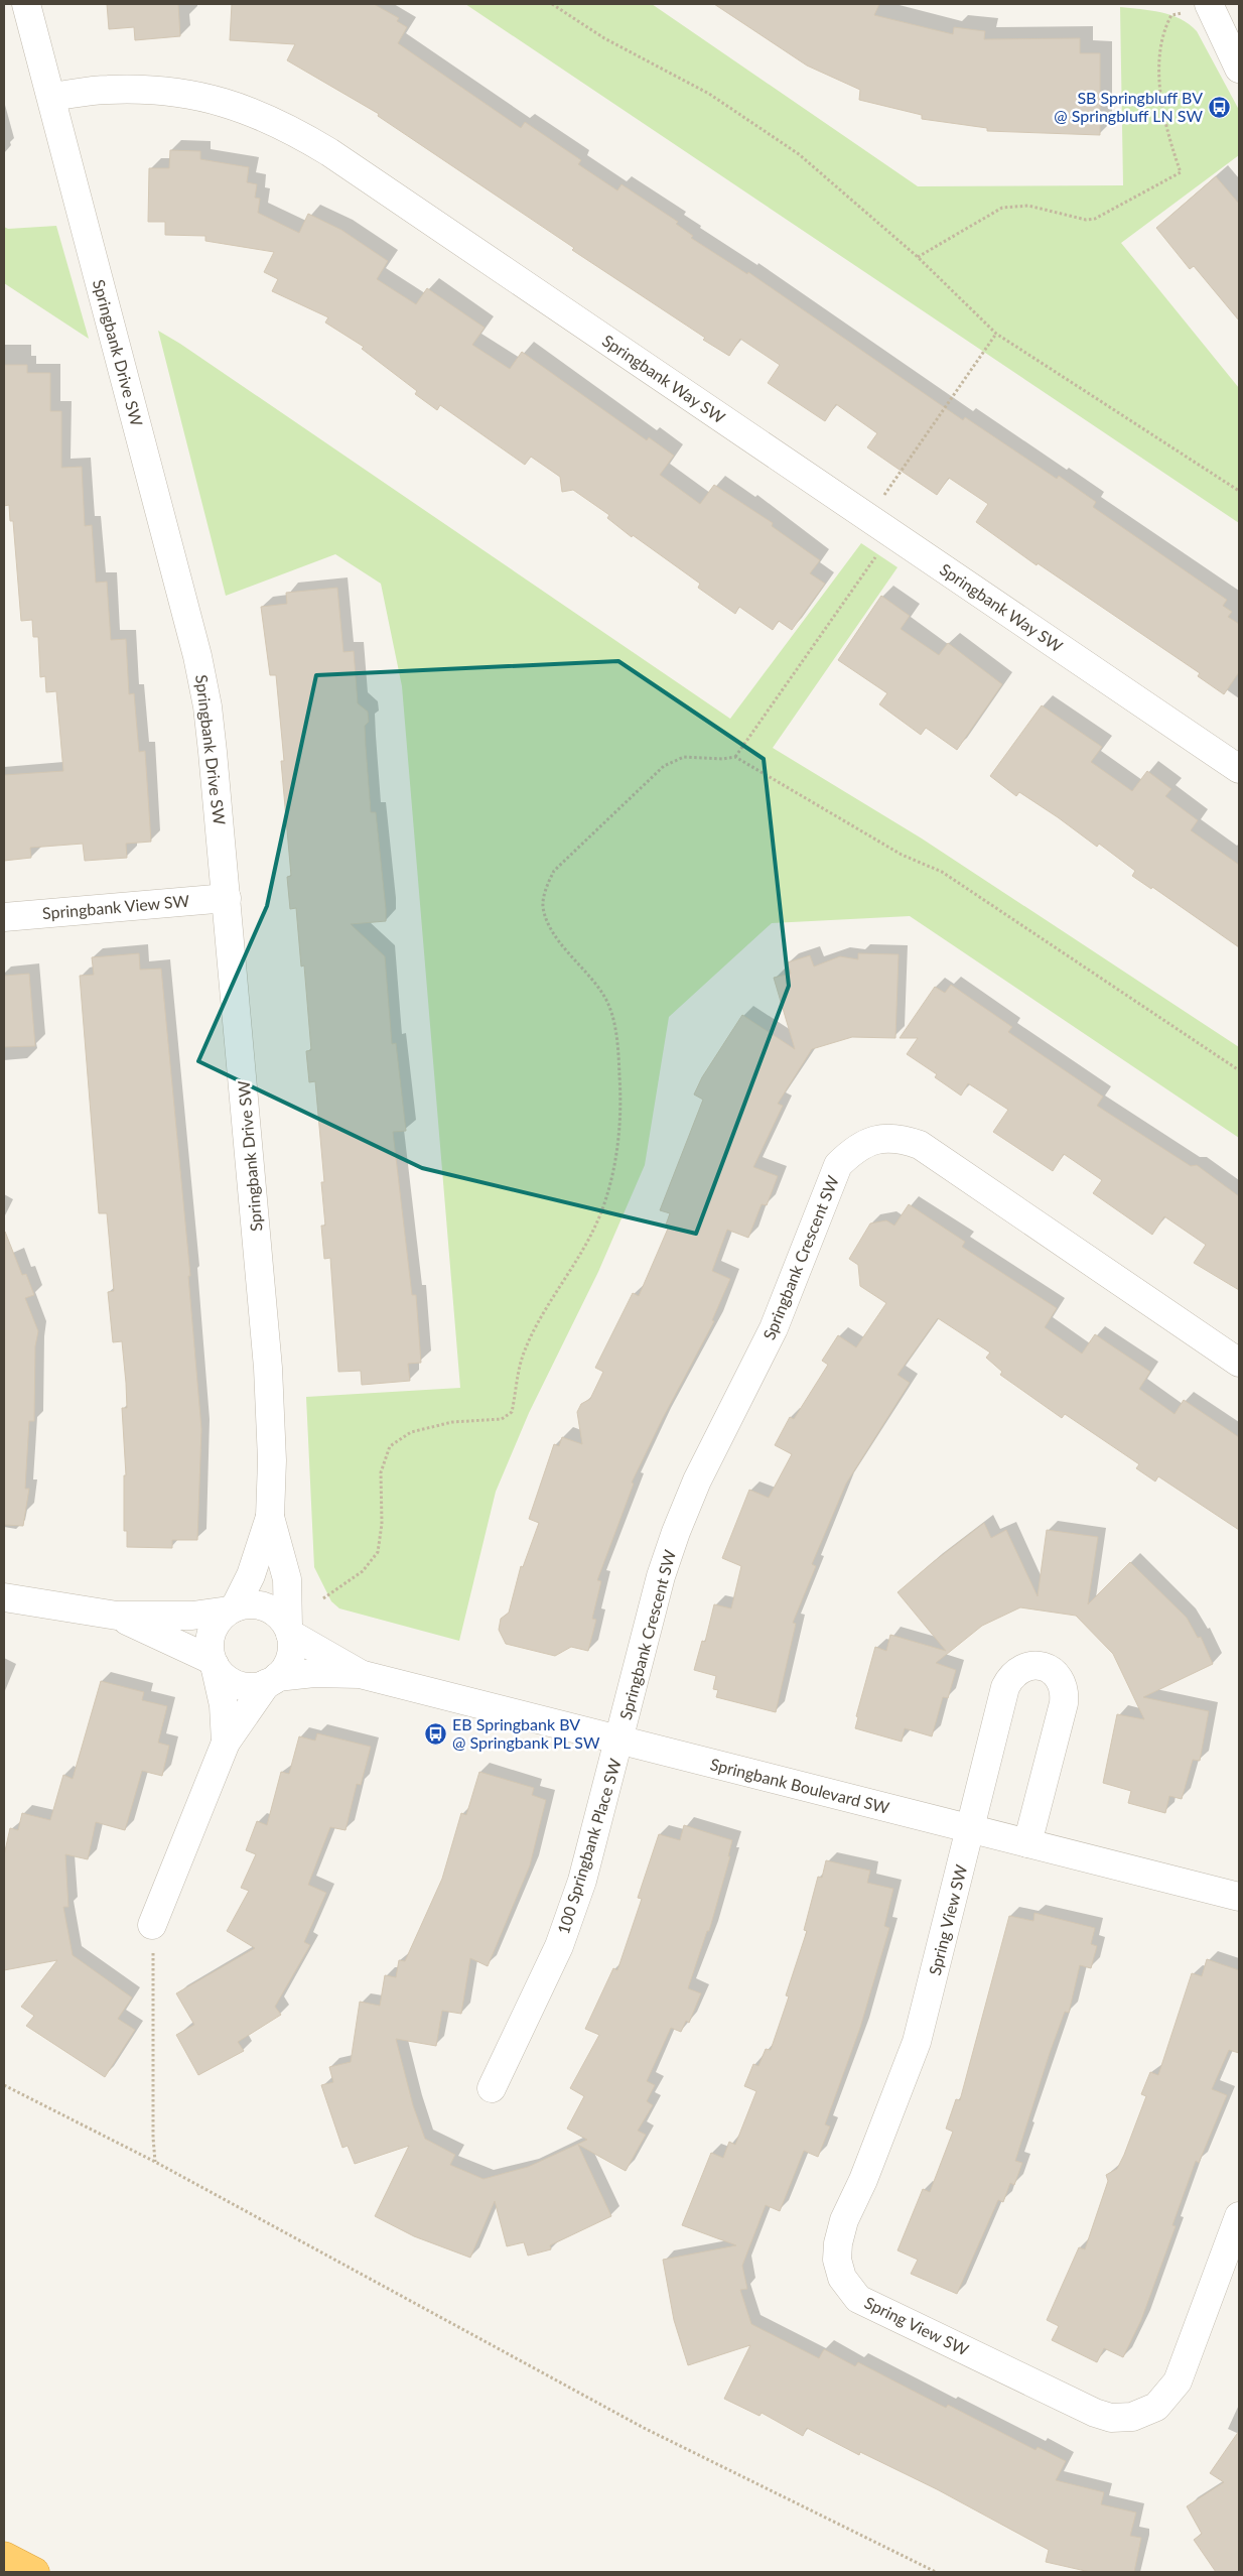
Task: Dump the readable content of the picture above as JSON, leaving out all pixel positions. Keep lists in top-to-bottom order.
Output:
{
  "streets": {
    "street": [
      "Springbank Drive SW",
      "Springbank Way SW",
      "Springbank View SW",
      "Springbank Crescent SW",
      "Springbank Boulevard SW",
      "100 Springbank Place SW",
      "Spring View SW"
    ]
  },
  "crossings": [
    ["Springbank Drive SW", "Springbank Way SW"],
    ["Springbank Drive SW", "Springbank View SW"],
    ["Springbank Drive SW", "Springbank Boulevard SW"],
    ["Springbank Crescent SW", "Springbank Boulevard SW"],
    ["Springbank Crescent SW", "100 Springbank Place SW"],
    ["Springbank Boulevard SW", "100 Springbank Place SW"],
    ["Springbank Boulevard SW", "Spring View SW"]
  ],
  "places": {
    "bus stop": ["SB Springbluff BV @ Springbluff LN SW", "EB Springbank BV @ Springbank PL SW"]
  }
}
